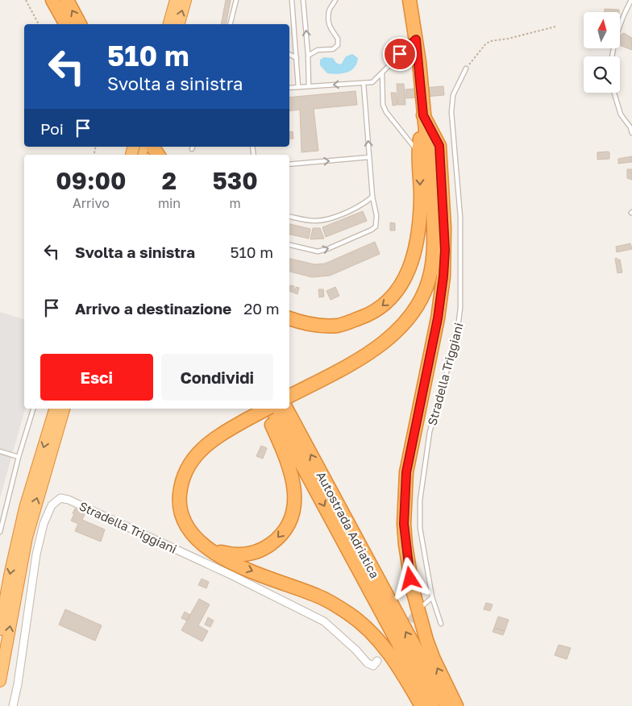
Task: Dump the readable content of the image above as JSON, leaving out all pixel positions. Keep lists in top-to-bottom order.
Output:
{
  "streets": {
    "highway": ["Autostrada Adriatica"],
    "street": ["Stradella Triggiani"]
  },
  "north": "top",
  "page": {
    "turn": ["510 m", "Svolta a sinistra"],
    "then": "Poi",
    "eta": [
      "09:00",
      "Arrivo",
      "2",
      "min",
      "530",
      "m"
    ],
    "list": [
      {
        "name": "Svolta a sinistra",
        "value": "510 m"
      },
      {
        "name": "Arrivo a destinazione",
        "value": "20 m"
      }
    ],
    "buttons": ["Esci", "Condividi"]
  }
}
